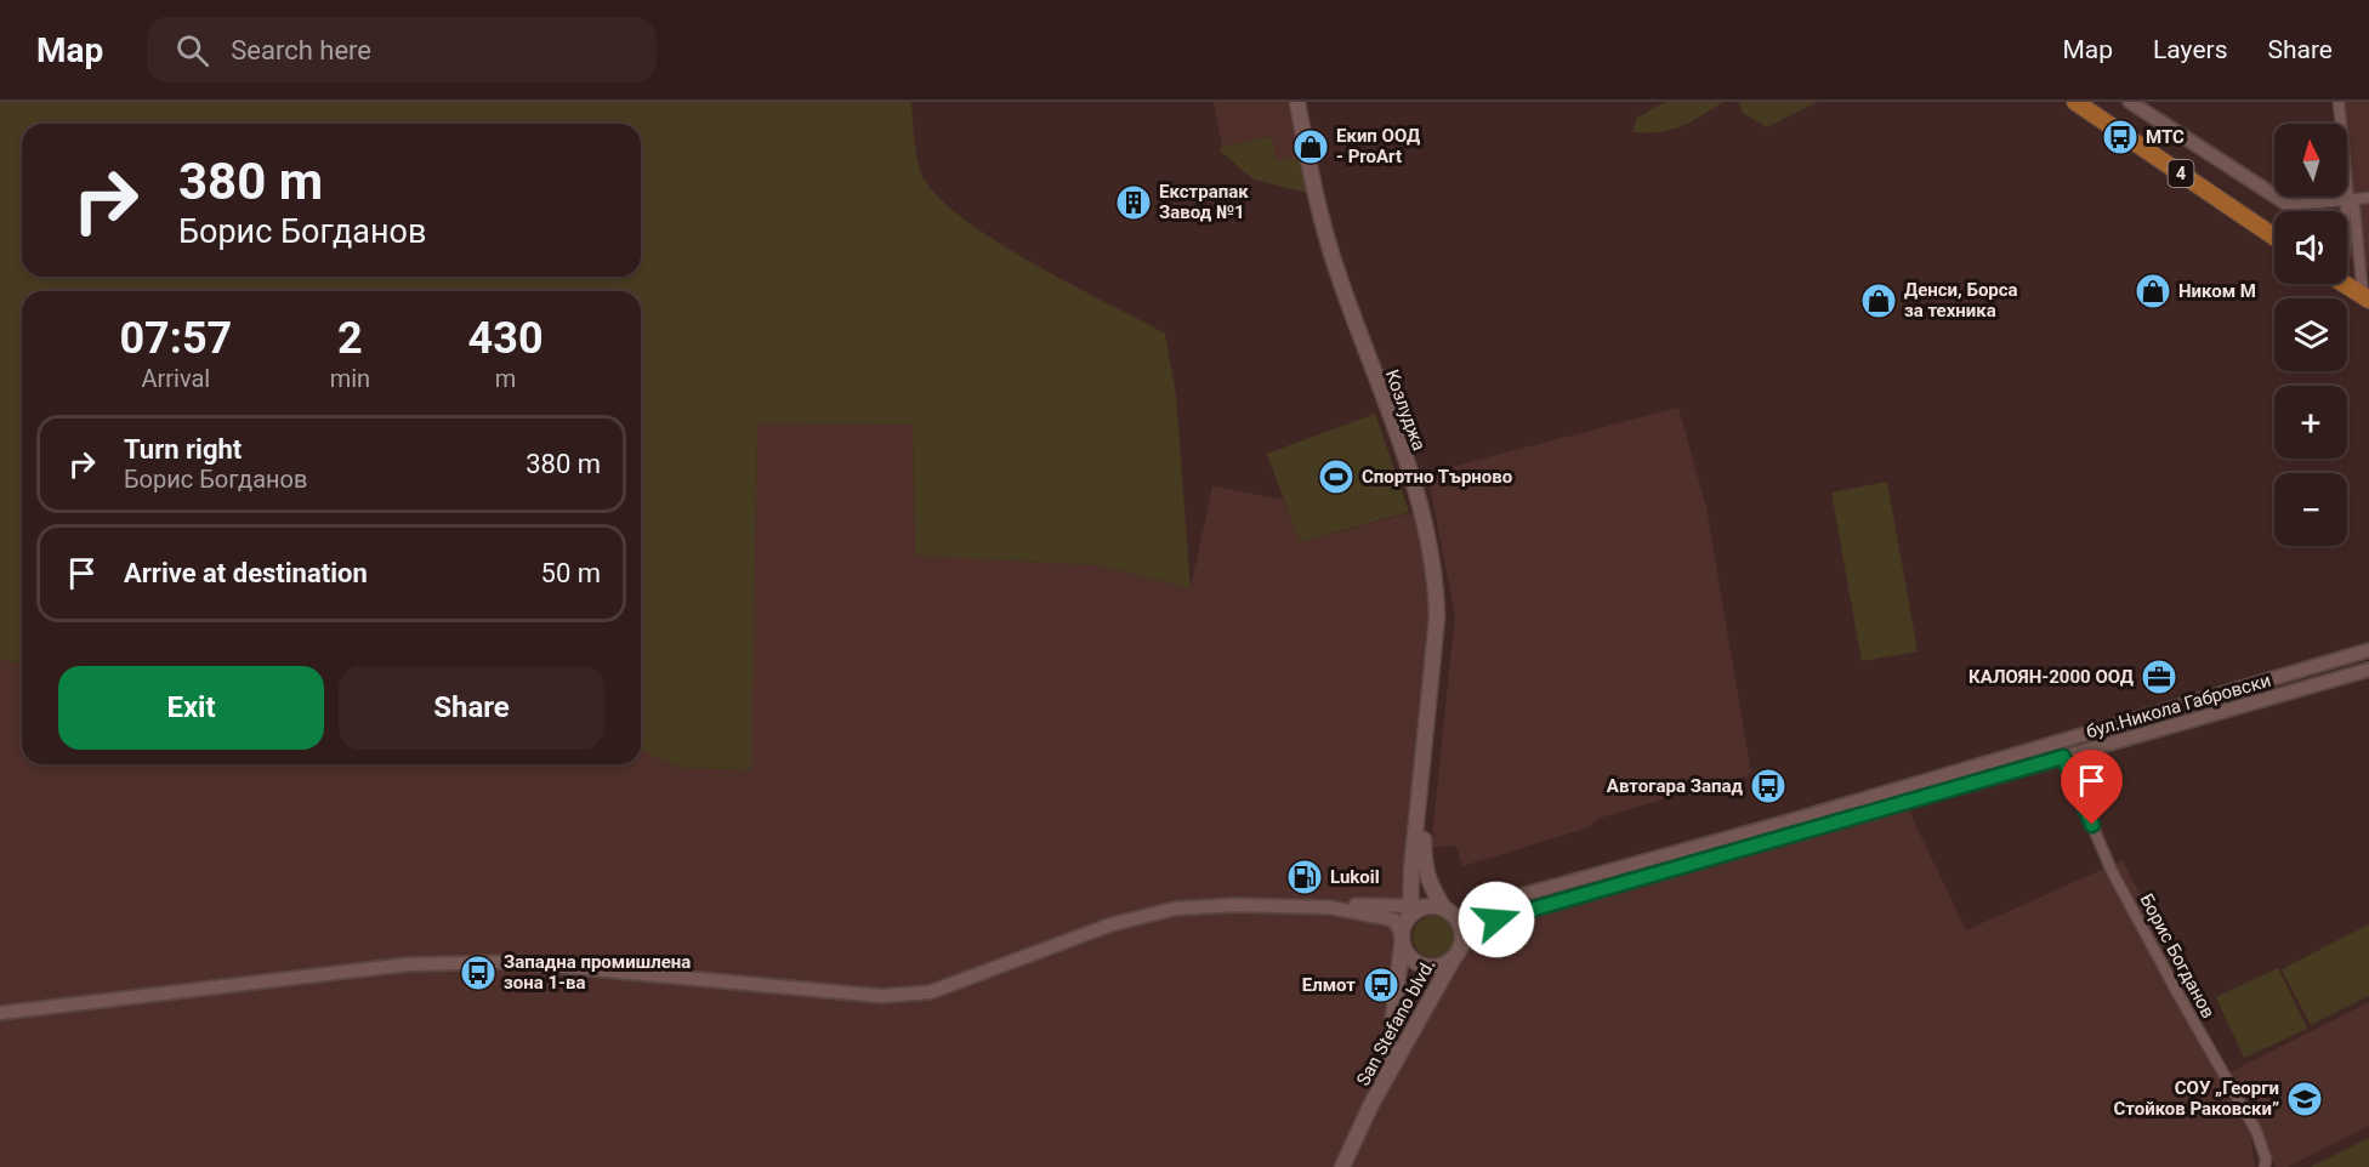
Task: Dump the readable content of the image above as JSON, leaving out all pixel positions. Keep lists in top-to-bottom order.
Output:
{
  "streets": {
    "main road": ["4", "Козлуджа", "San Stefano blvd."],
    "street": ["бул.Никола Габровски", "Борис Богданов"]
  },
  "crossings": [
    ["Козлуджа", "бул.Никола Габровски"],
    ["Козлуджа", "San Stefano blvd."],
    ["бул.Никола Габровски", "Борис Богданов"],
    ["бул.Никола Габровски", "San Stefano blvd."]
  ],
  "places": {
    "bus stop": [
      "МТС",
      "Автогара Запад",
      "Западна промишлена зона 1-ва",
      "Елмот"
    ],
    "shop": ["Екип ООД - ProArt", "Ником М", "Денси, Борса за техника"],
    "building": ["Екстрапак Завод №1"],
    "sports": ["Спортно Търново"],
    "office": ["КАЛОЯН-2000 ООД"],
    "fuel station": ["Lukoil"],
    "school or university": ["СОУ „Георги Стойков Раковски”"]
  },
  "north": "top",
  "page": {
    "header": "Map",
    "search": "Search here",
    "nav": ["Map", "Layers", "Share"],
    "map_buttons": ["+", "−"],
    "turn": ["380 m", "Борис Богданов"],
    "eta": [
      "07:57",
      "Arrival",
      "2",
      "min",
      "430",
      "m"
    ],
    "list": [
      {
        "name": "Turn right",
        "note": "Борис Богданов",
        "value": "380 m"
      },
      {
        "name": "Arrive at destination",
        "value": "50 m"
      }
    ],
    "buttons": ["Exit", "Share"]
  }
}
